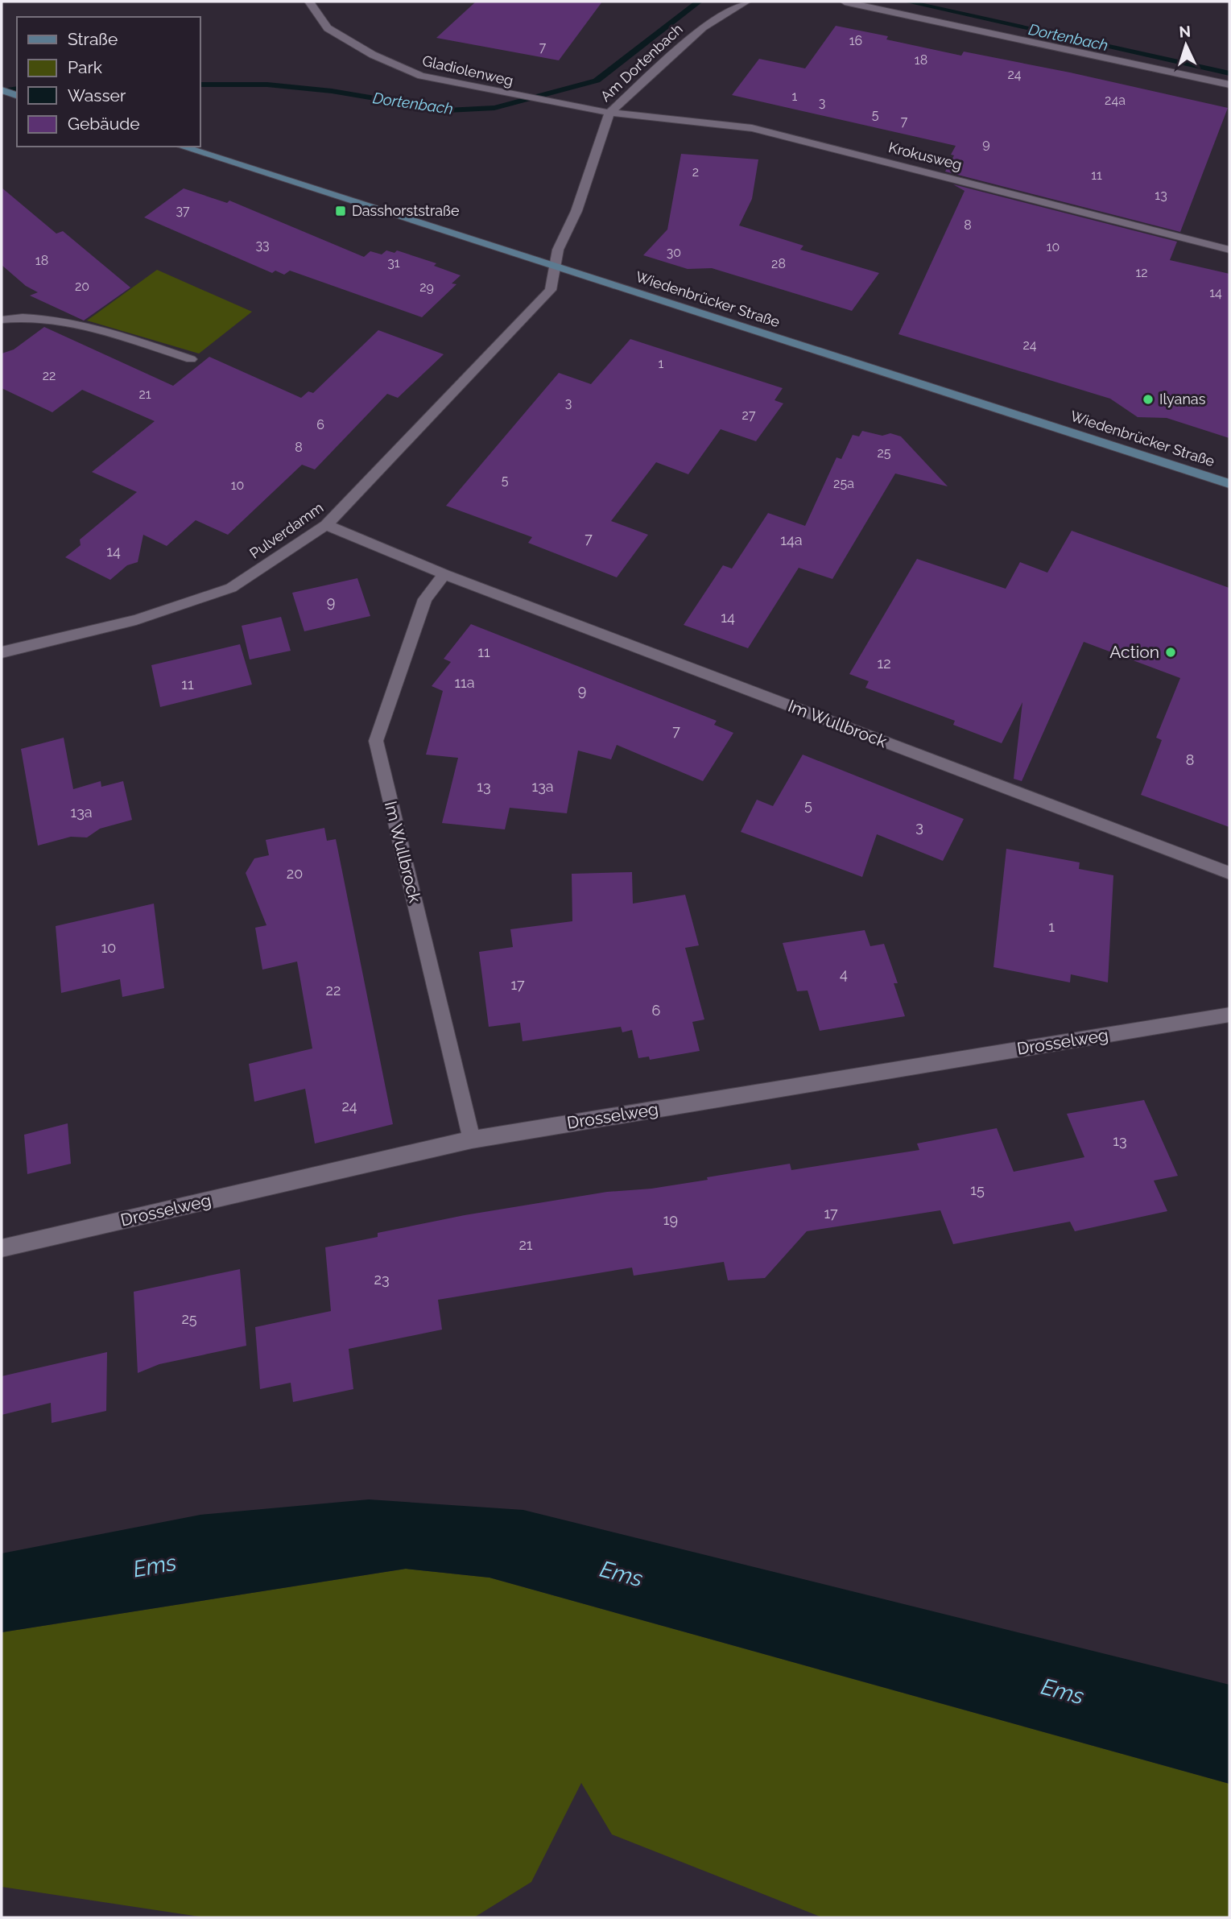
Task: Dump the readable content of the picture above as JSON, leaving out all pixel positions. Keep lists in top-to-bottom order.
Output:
{
  "streets": {
    "main road": ["Wiedenbrücker Straße"],
    "street": [
      "Am Dortenbach",
      "Gladiolenweg",
      "Krokusweg",
      "Pulverdamm",
      "Im Wullbrock",
      "Drosselweg"
    ]
  },
  "crossings": [
    ["Am Dortenbach", "Gladiolenweg"],
    ["Am Dortenbach", "Krokusweg"],
    ["Am Dortenbach", "Wiedenbrücker Straße"],
    ["Am Dortenbach", "Pulverdamm"],
    ["Gladiolenweg", "Krokusweg"],
    ["Wiedenbrücker Straße", "Pulverdamm"],
    ["Pulverdamm", "Im Wullbrock"],
    ["Im Wullbrock", "Drosselweg"]
  ],
  "water": ["Dortenbach", "Ems"],
  "places": {
    "transit": ["Dasshorststraße"],
    "other": ["Ilyanas", "Action"]
  },
  "house_numbers": [
    "16",
    "7",
    "18",
    "24",
    "1",
    "24a",
    "3",
    "5",
    "7",
    "9",
    "2",
    "11",
    "13",
    "37",
    "8",
    "33",
    "10",
    "30",
    "18",
    "31",
    "28",
    "12",
    "20",
    "29",
    "14",
    "24",
    "1",
    "22",
    "21",
    "3",
    "27",
    "6",
    "8",
    "25",
    "5",
    "25a",
    "10",
    "7",
    "14a",
    "14",
    "9",
    "14",
    "11",
    "12",
    "11a",
    "11",
    "9",
    "7",
    "8",
    "13",
    "13a",
    "5",
    "13a",
    "3",
    "20",
    "1",
    "10",
    "4",
    "17",
    "22",
    "6",
    "24",
    "13",
    "15",
    "17",
    "19",
    "21",
    "23",
    "25"
  ],
  "legend": [
    "Straße",
    "Park",
    "Wasser",
    "Gebäude"
  ],
  "north": "top"
}
